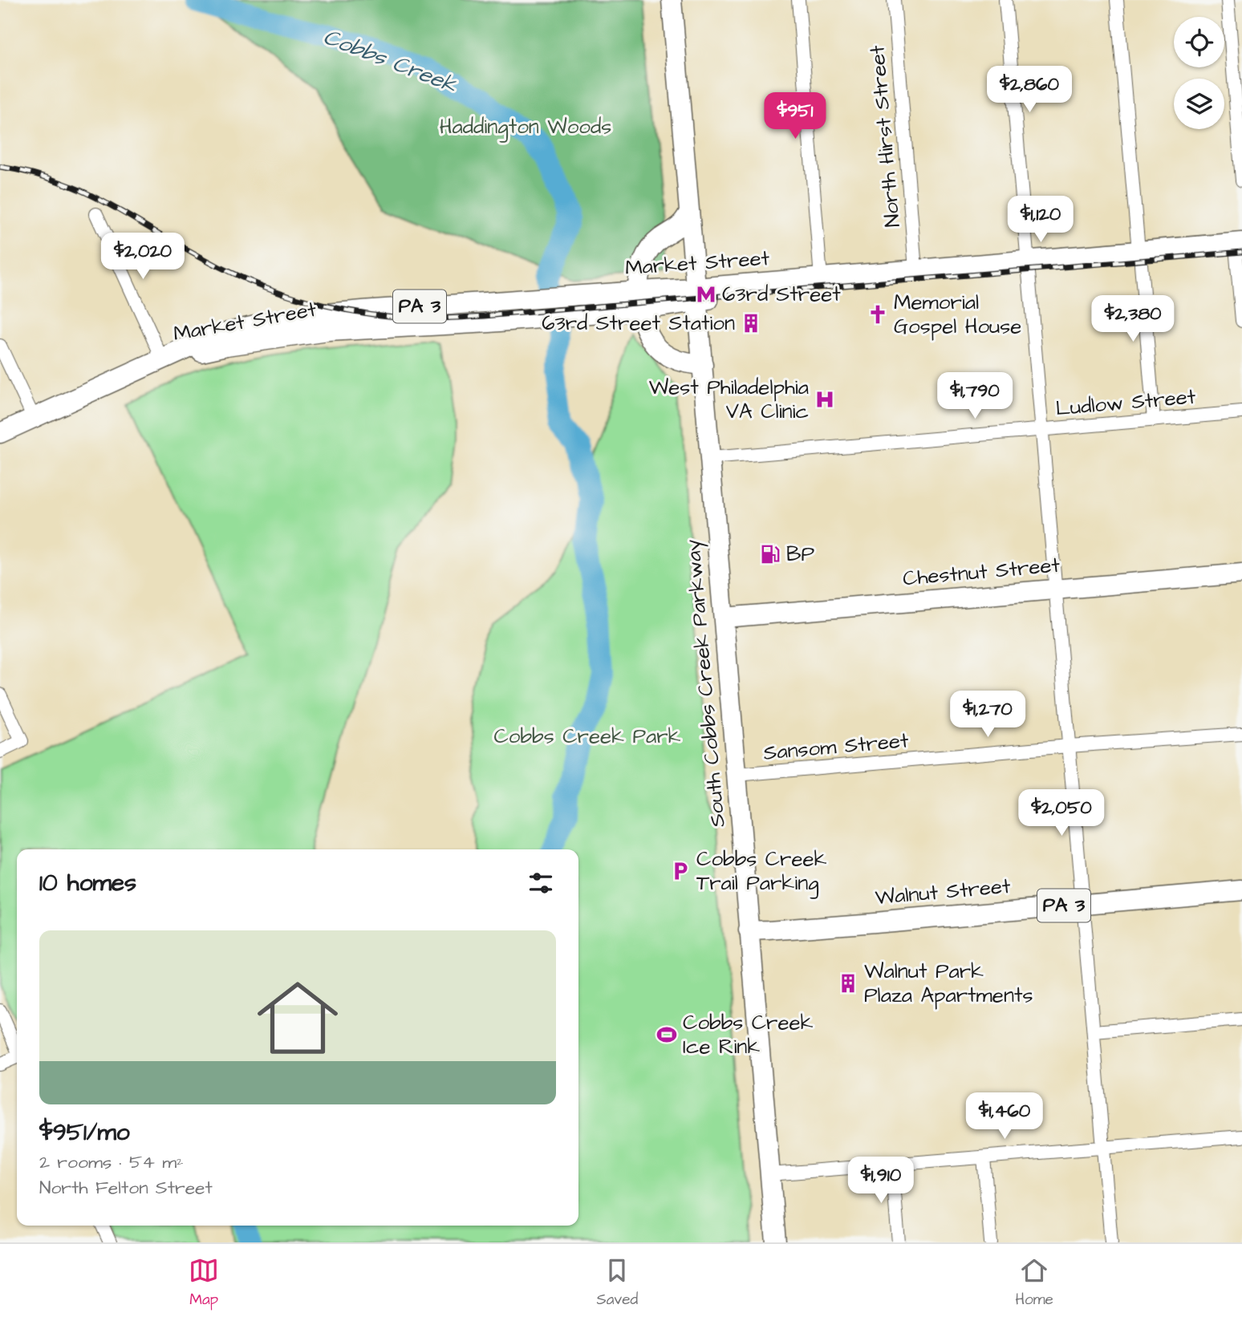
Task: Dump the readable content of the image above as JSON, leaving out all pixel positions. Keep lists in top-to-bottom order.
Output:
{
  "streets": {
    "main road": [
      "Market Street",
      "PA 3",
      "Chestnut Street",
      "South Cobbs Creek Parkway",
      "Walnut Street"
    ],
    "street": ["North Hirst Street", "Ludlow Street", "Sansom Street"]
  },
  "crossings": [
    ["North Hirst Street", "Market Street"],
    ["Market Street", "South Cobbs Creek Parkway"],
    ["Ludlow Street", "South Cobbs Creek Parkway"],
    ["Chestnut Street", "South Cobbs Creek Parkway"],
    ["South Cobbs Creek Parkway", "Sansom Street"],
    ["South Cobbs Creek Parkway", "Walnut Street"]
  ],
  "water": ["Cobbs Creek"],
  "parks": ["Haddington Woods", "Cobbs Creek Park"],
  "places": {
    "metro station": ["63rd Street"],
    "church": ["Memorial Gospel House"],
    "building": ["63rd Street Station", "Walnut Park Plaza Apartments"],
    "hospital": ["West Philadelphia VA Clinic"],
    "fuel station": ["BP"],
    "parking": ["Cobbs Creek Trail Parking"],
    "sports": ["Cobbs Creek Ice Rink"]
  },
  "page": {
    "price": [
      "$2,860",
      "$951",
      "$1,120",
      "$2,020",
      "$2,380",
      "$1,790",
      "$1,270",
      "$2,050",
      "$1,460",
      "$1,910"
    ],
    "heading": "10 homes",
    "list": [
      {
        "name": "$951/mo",
        "note": "2 rooms · 54 m² · North Felton Street"
      }
    ],
    "tabs": ["Map", "Saved", "Home"]
  }
}
